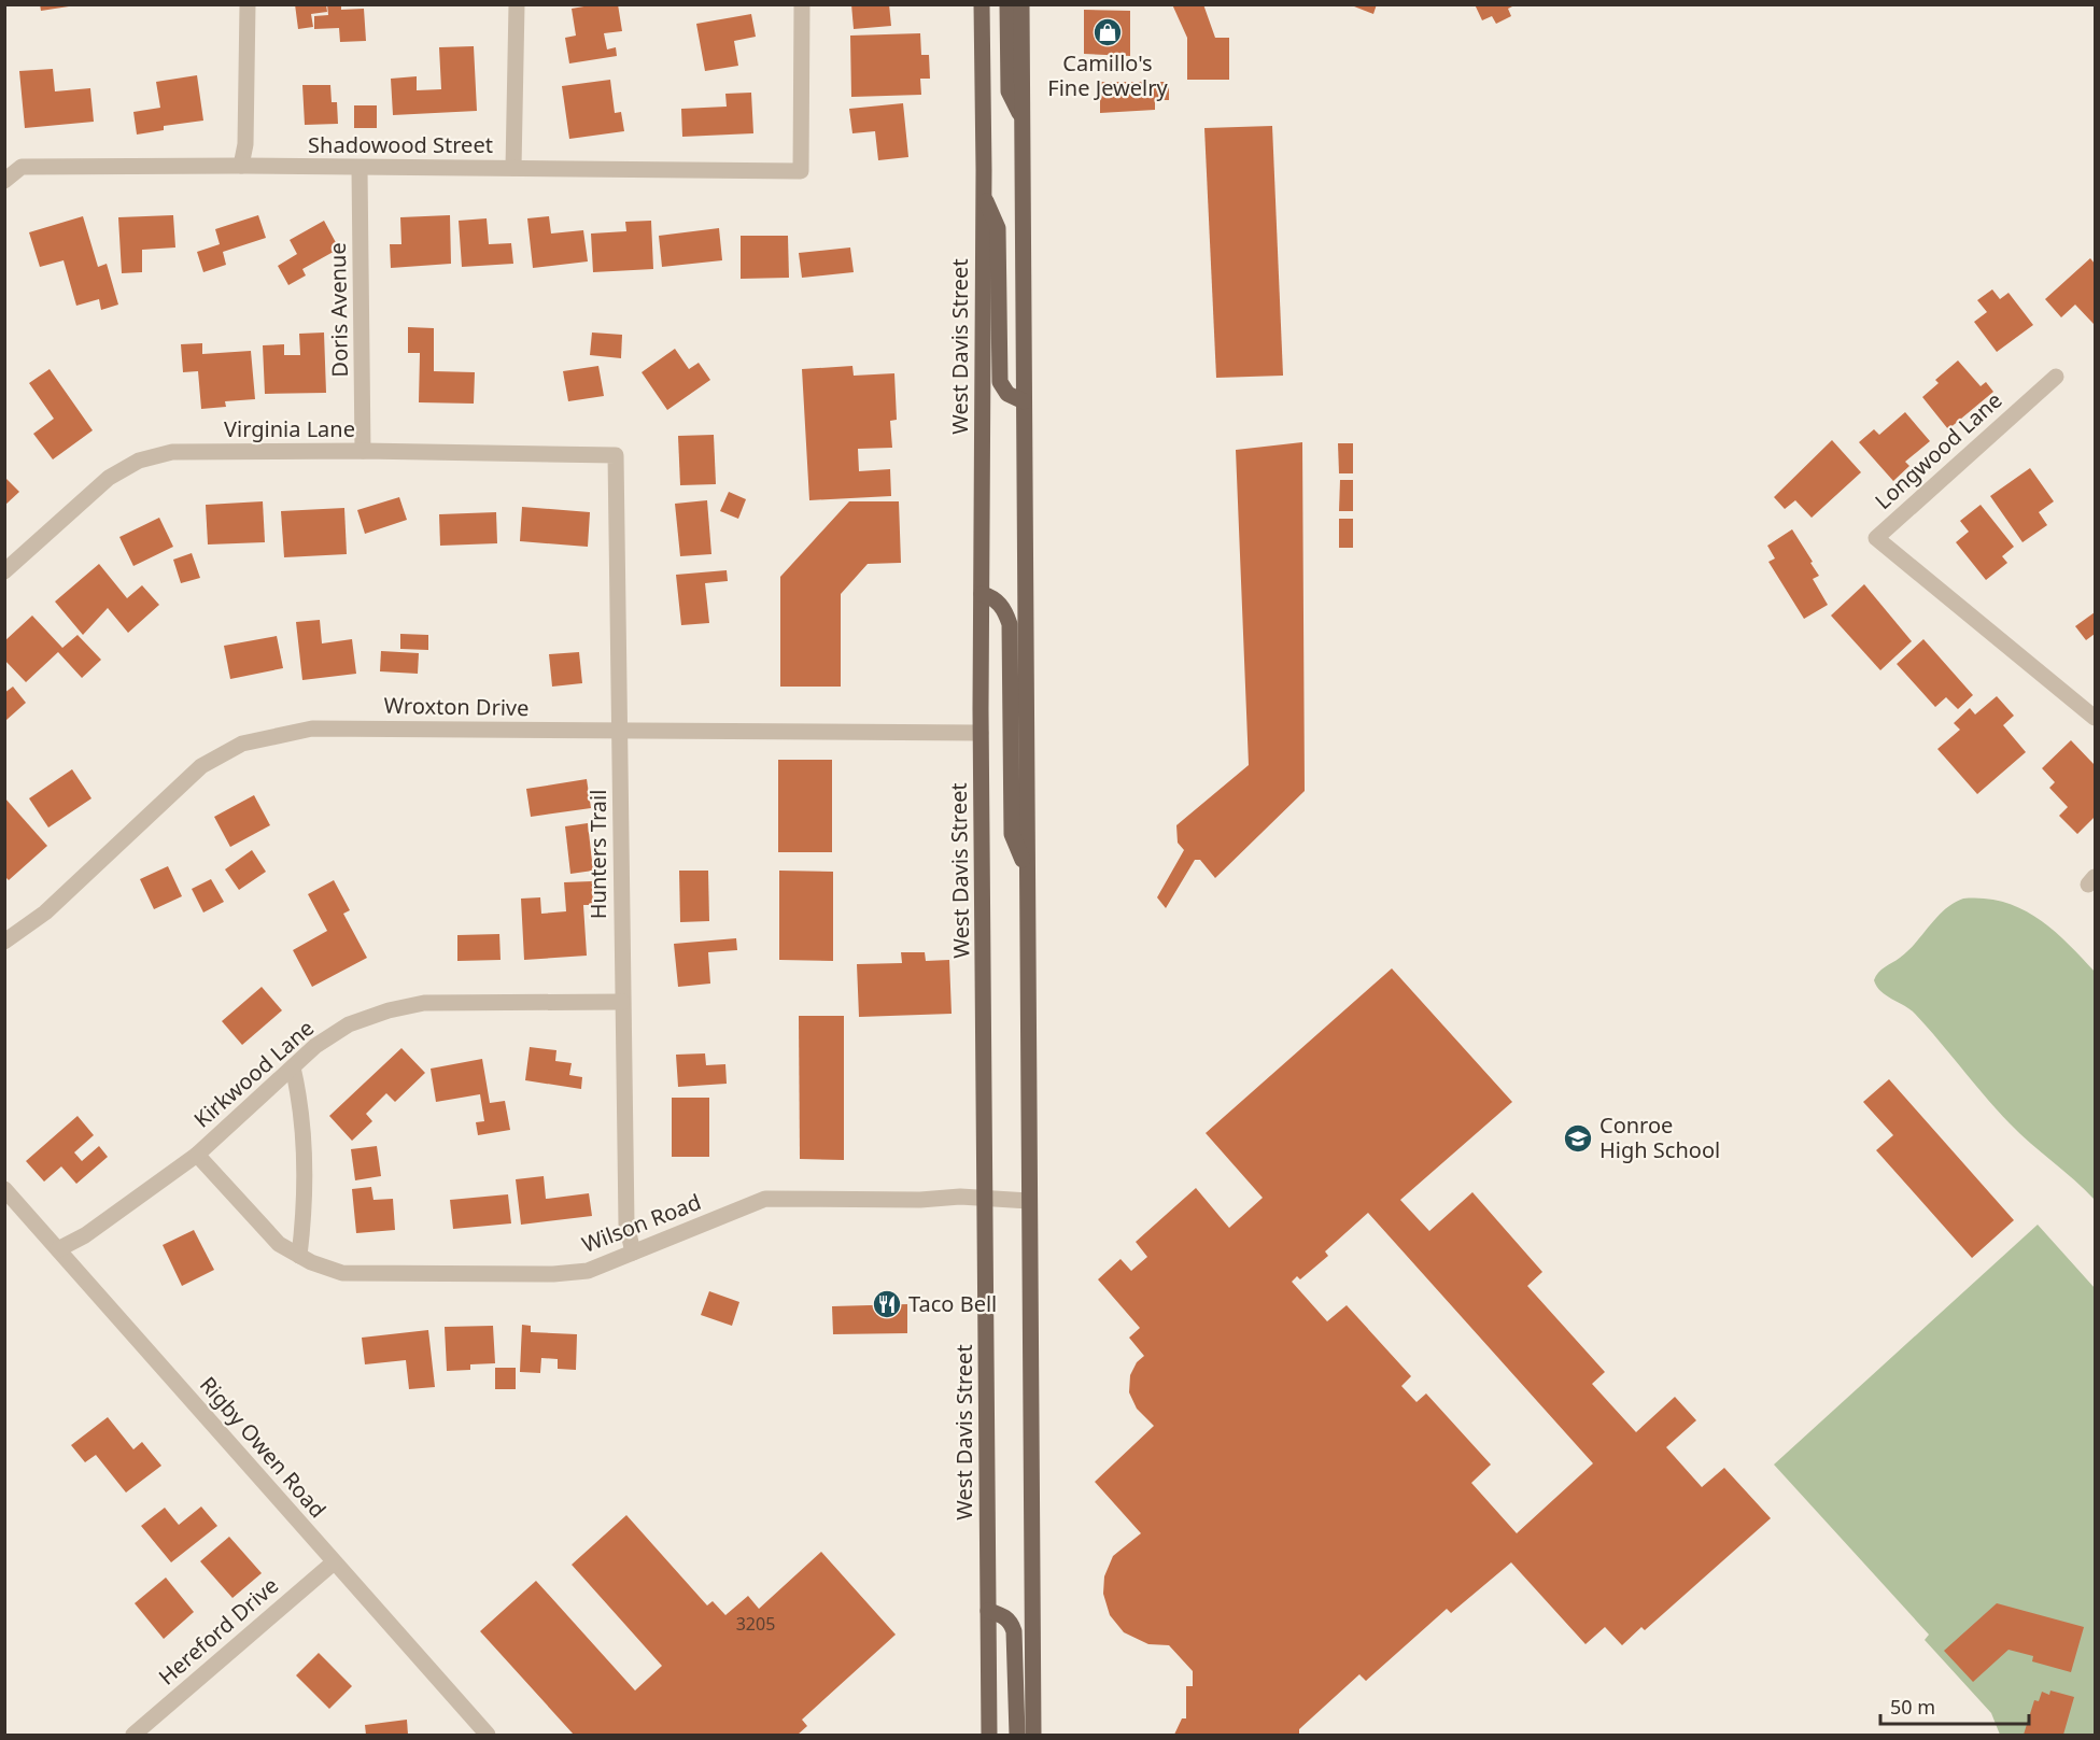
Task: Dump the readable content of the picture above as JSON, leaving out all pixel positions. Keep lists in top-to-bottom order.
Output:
{
  "streets": {
    "main road": ["West Davis Street"],
    "street": [
      "Shadowood Street",
      "Doris Avenue",
      "Virginia Lane",
      "Longwood Lane",
      "Wroxton Drive",
      "Hunters Trail",
      "Kirkwood Lane",
      "Wilson Road",
      "Rigby Owen Road",
      "Hereford Drive"
    ]
  },
  "crossings": [
    ["Shadowood Street", "Doris Avenue"],
    ["Doris Avenue", "Virginia Lane"],
    ["West Davis Street", "Wroxton Drive"],
    ["West Davis Street", "Wilson Road"],
    ["Virginia Lane", "Hunters Trail"],
    ["Wroxton Drive", "Hunters Trail"],
    ["Hunters Trail", "Kirkwood Lane"],
    ["Hunters Trail", "Wilson Road"],
    ["Kirkwood Lane", "Wilson Road"],
    ["Kirkwood Lane", "Rigby Owen Road"],
    ["Rigby Owen Road", "Hereford Drive"]
  ],
  "places": {
    "shop": ["Camillo's Fine Jewelry"],
    "school or university": ["Conroe High School"],
    "restaurant": ["Taco Bell"]
  },
  "house_numbers": ["3205"],
  "scale_bar": "50 m"
}
